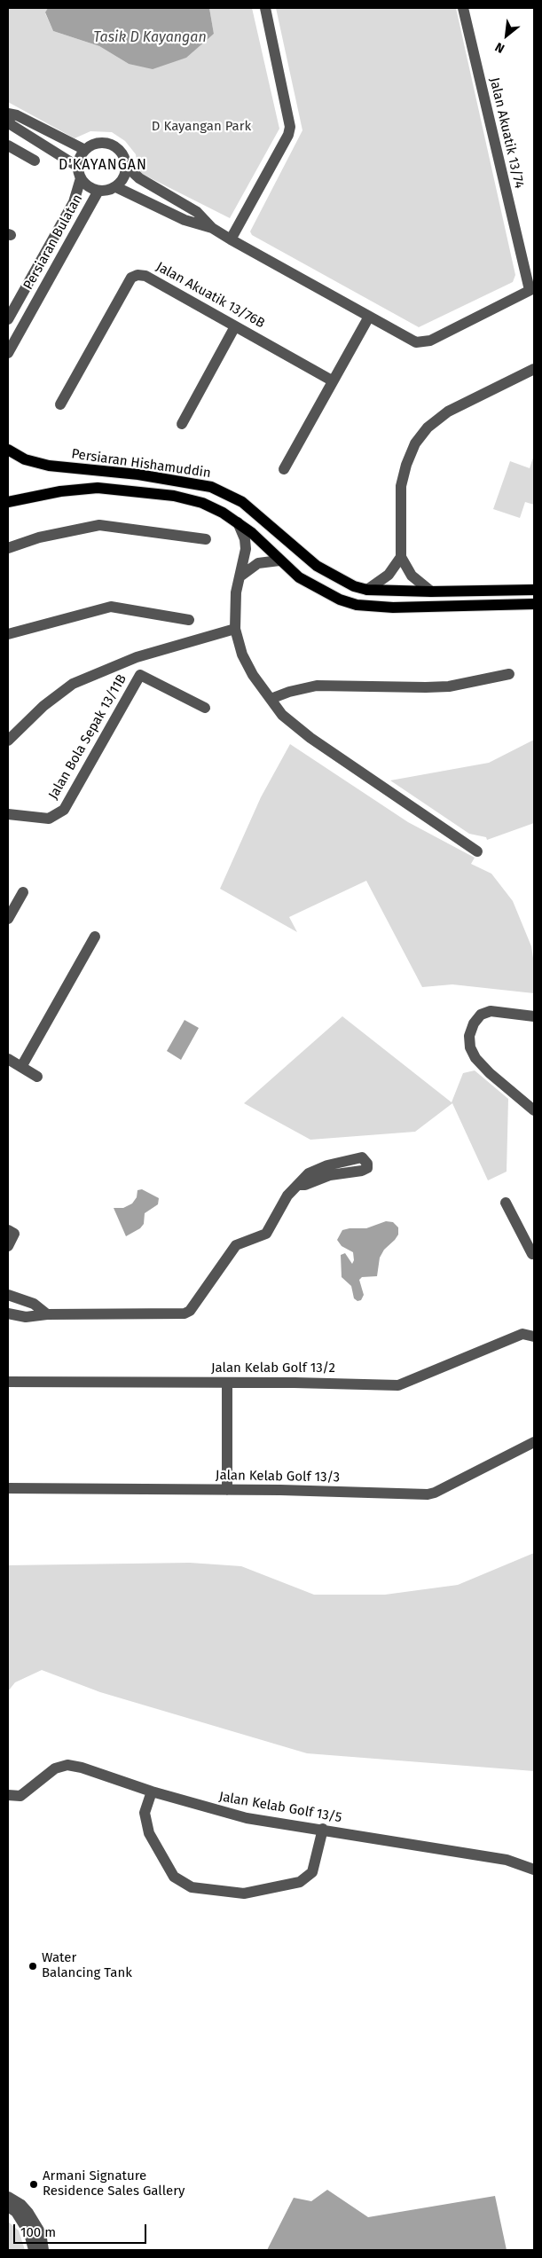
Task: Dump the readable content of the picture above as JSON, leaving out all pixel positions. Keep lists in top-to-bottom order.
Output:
{
  "streets": {
    "main road": ["Persiaran Hishamuddin"],
    "street": [
      "Jalan Akuatik 13/74",
      "Persiaran Bulatan",
      "Jalan Akuatik 13/76B",
      "Jalan Bola Sepak 13/11B",
      "Jalan Kelab Golf 13/2",
      "Jalan Kelab Golf 13/3",
      "Jalan Kelab Golf 13/5"
    ]
  },
  "districts": ["D'KAYANGAN"],
  "water": ["Tasik D Kayangan"],
  "parks": ["D Kayangan Park"],
  "places": ["Water Balancing Tank", "Armani Signature Residence Sales Gallery"],
  "scale_bar": "100 m",
  "north": "bottom left"
}
